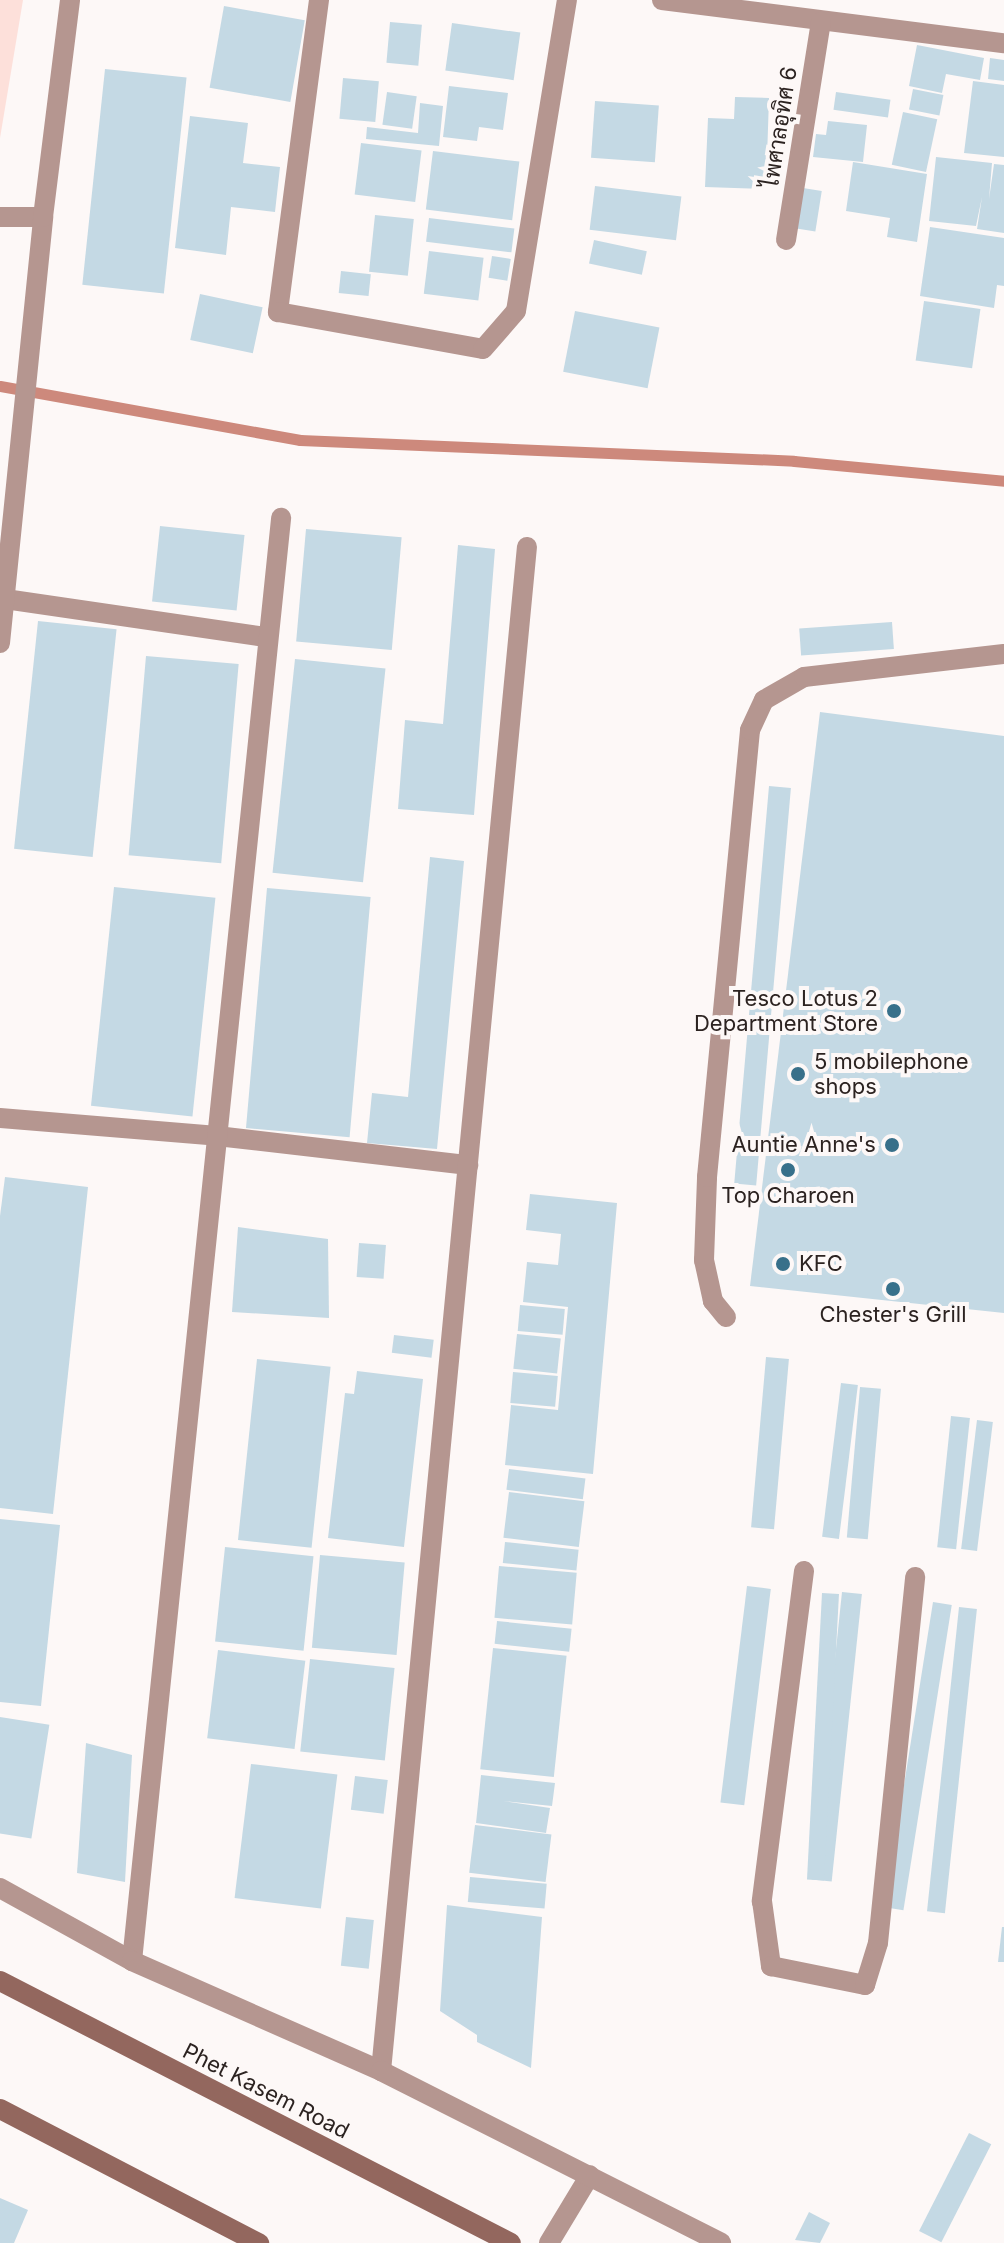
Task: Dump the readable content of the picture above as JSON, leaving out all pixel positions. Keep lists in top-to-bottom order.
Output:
{
  "streets": {
    "main road": ["Phet Kasem Road"],
    "street": ["ไพศาลอุทิศ 6"]
  },
  "places": [
    "Tesco Lotus 2 Department Store",
    "5 mobilephone shops",
    "Auntie Anne's",
    "Top Charoen",
    "KFC",
    "Chester's Grill"
  ]
}
